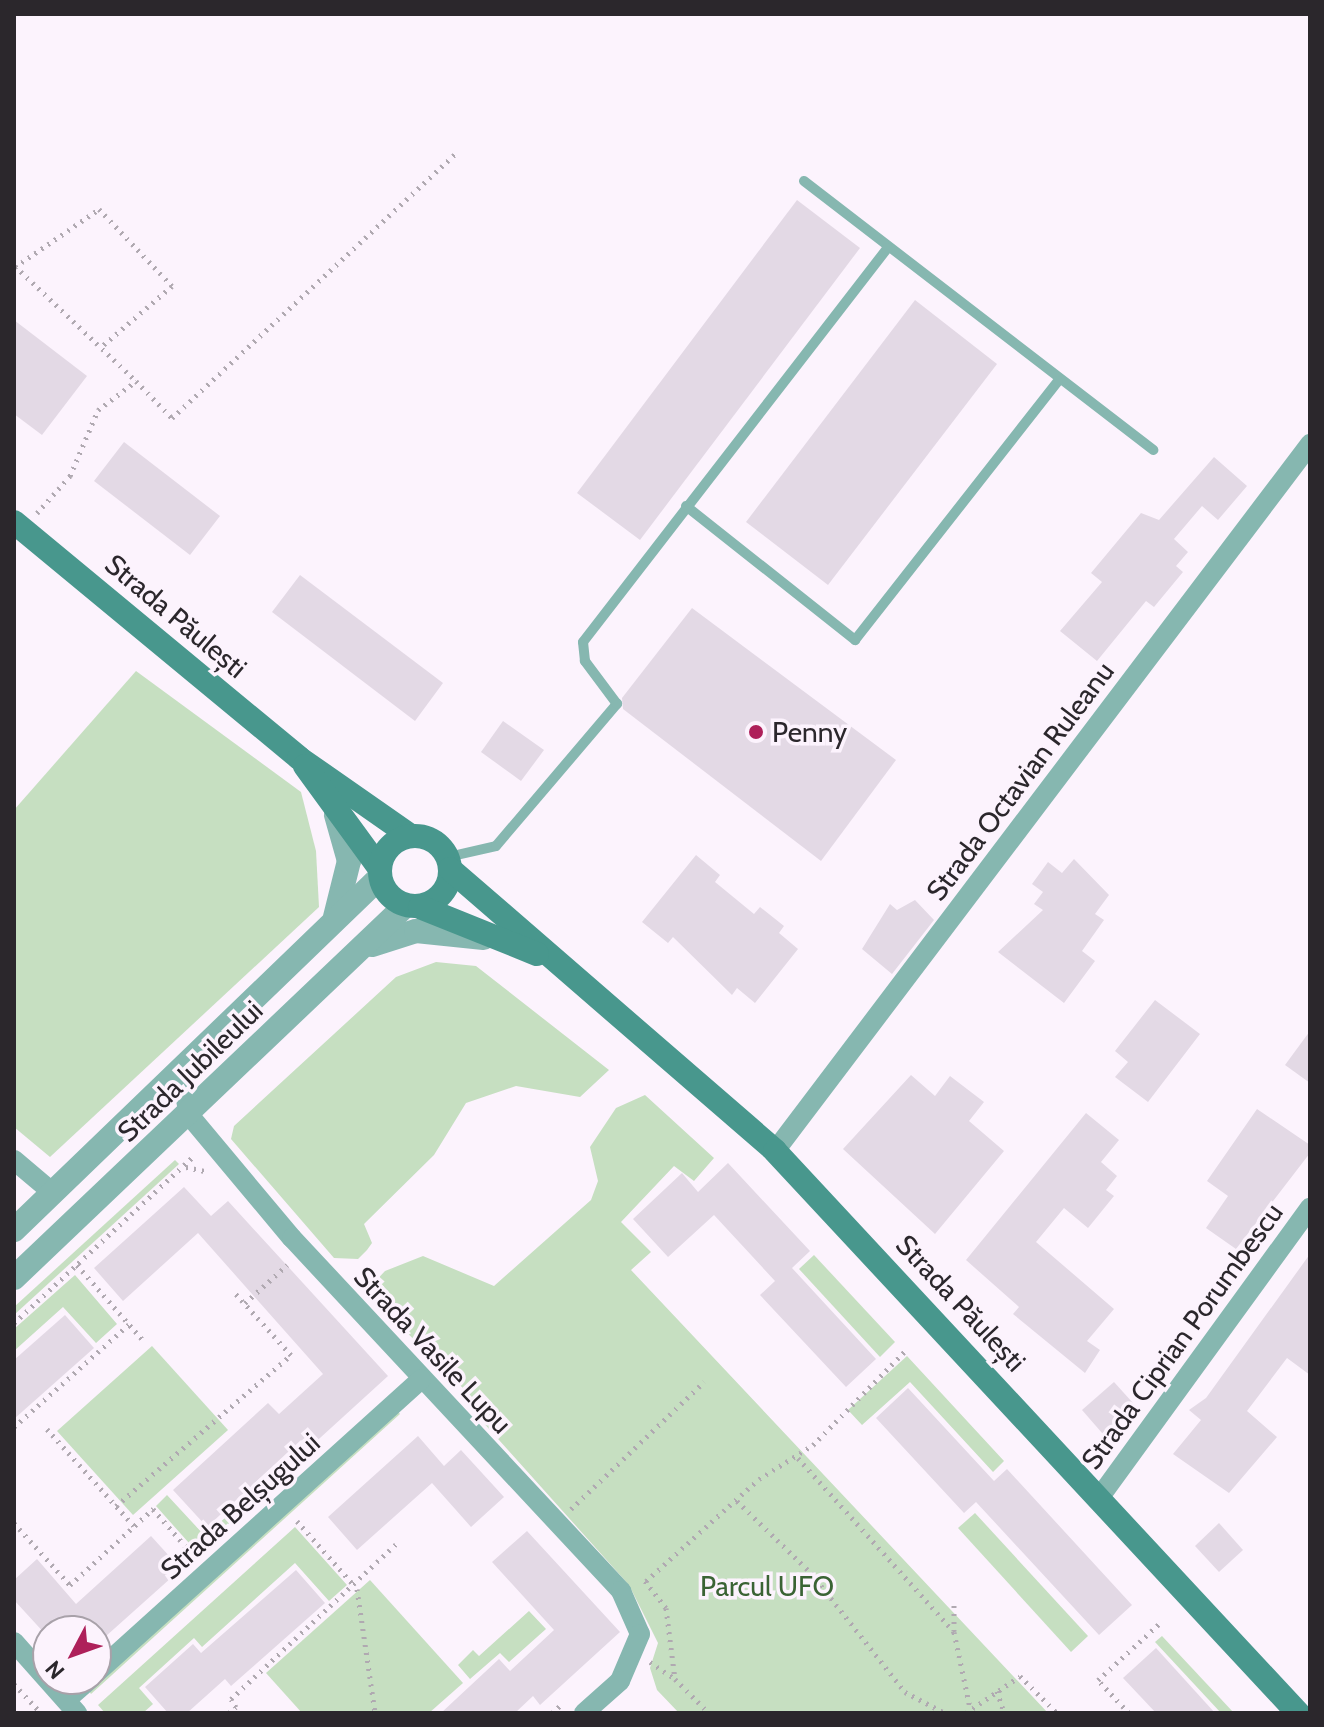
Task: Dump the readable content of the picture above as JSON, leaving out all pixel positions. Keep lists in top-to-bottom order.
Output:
{
  "streets": {
    "main road": ["Strada Păulești"],
    "street": [
      "Strada Octavian Ruleanu",
      "Strada Jubileului",
      "Strada Ciprian Porumbescu",
      "Strada Vasile Lupu",
      "Strada Belșugului"
    ]
  },
  "crossings": [
    ["Strada Păulești", "Strada Octavian Ruleanu"],
    ["Strada Păulești", "Strada Jubileului"],
    ["Strada Păulești", "Strada Ciprian Porumbescu"],
    ["Strada Jubileului", "Strada Vasile Lupu"],
    ["Strada Vasile Lupu", "Strada Belșugului"]
  ],
  "parks": ["Parcul UFO"],
  "places": ["Penny"],
  "north": "bottom left"
}
